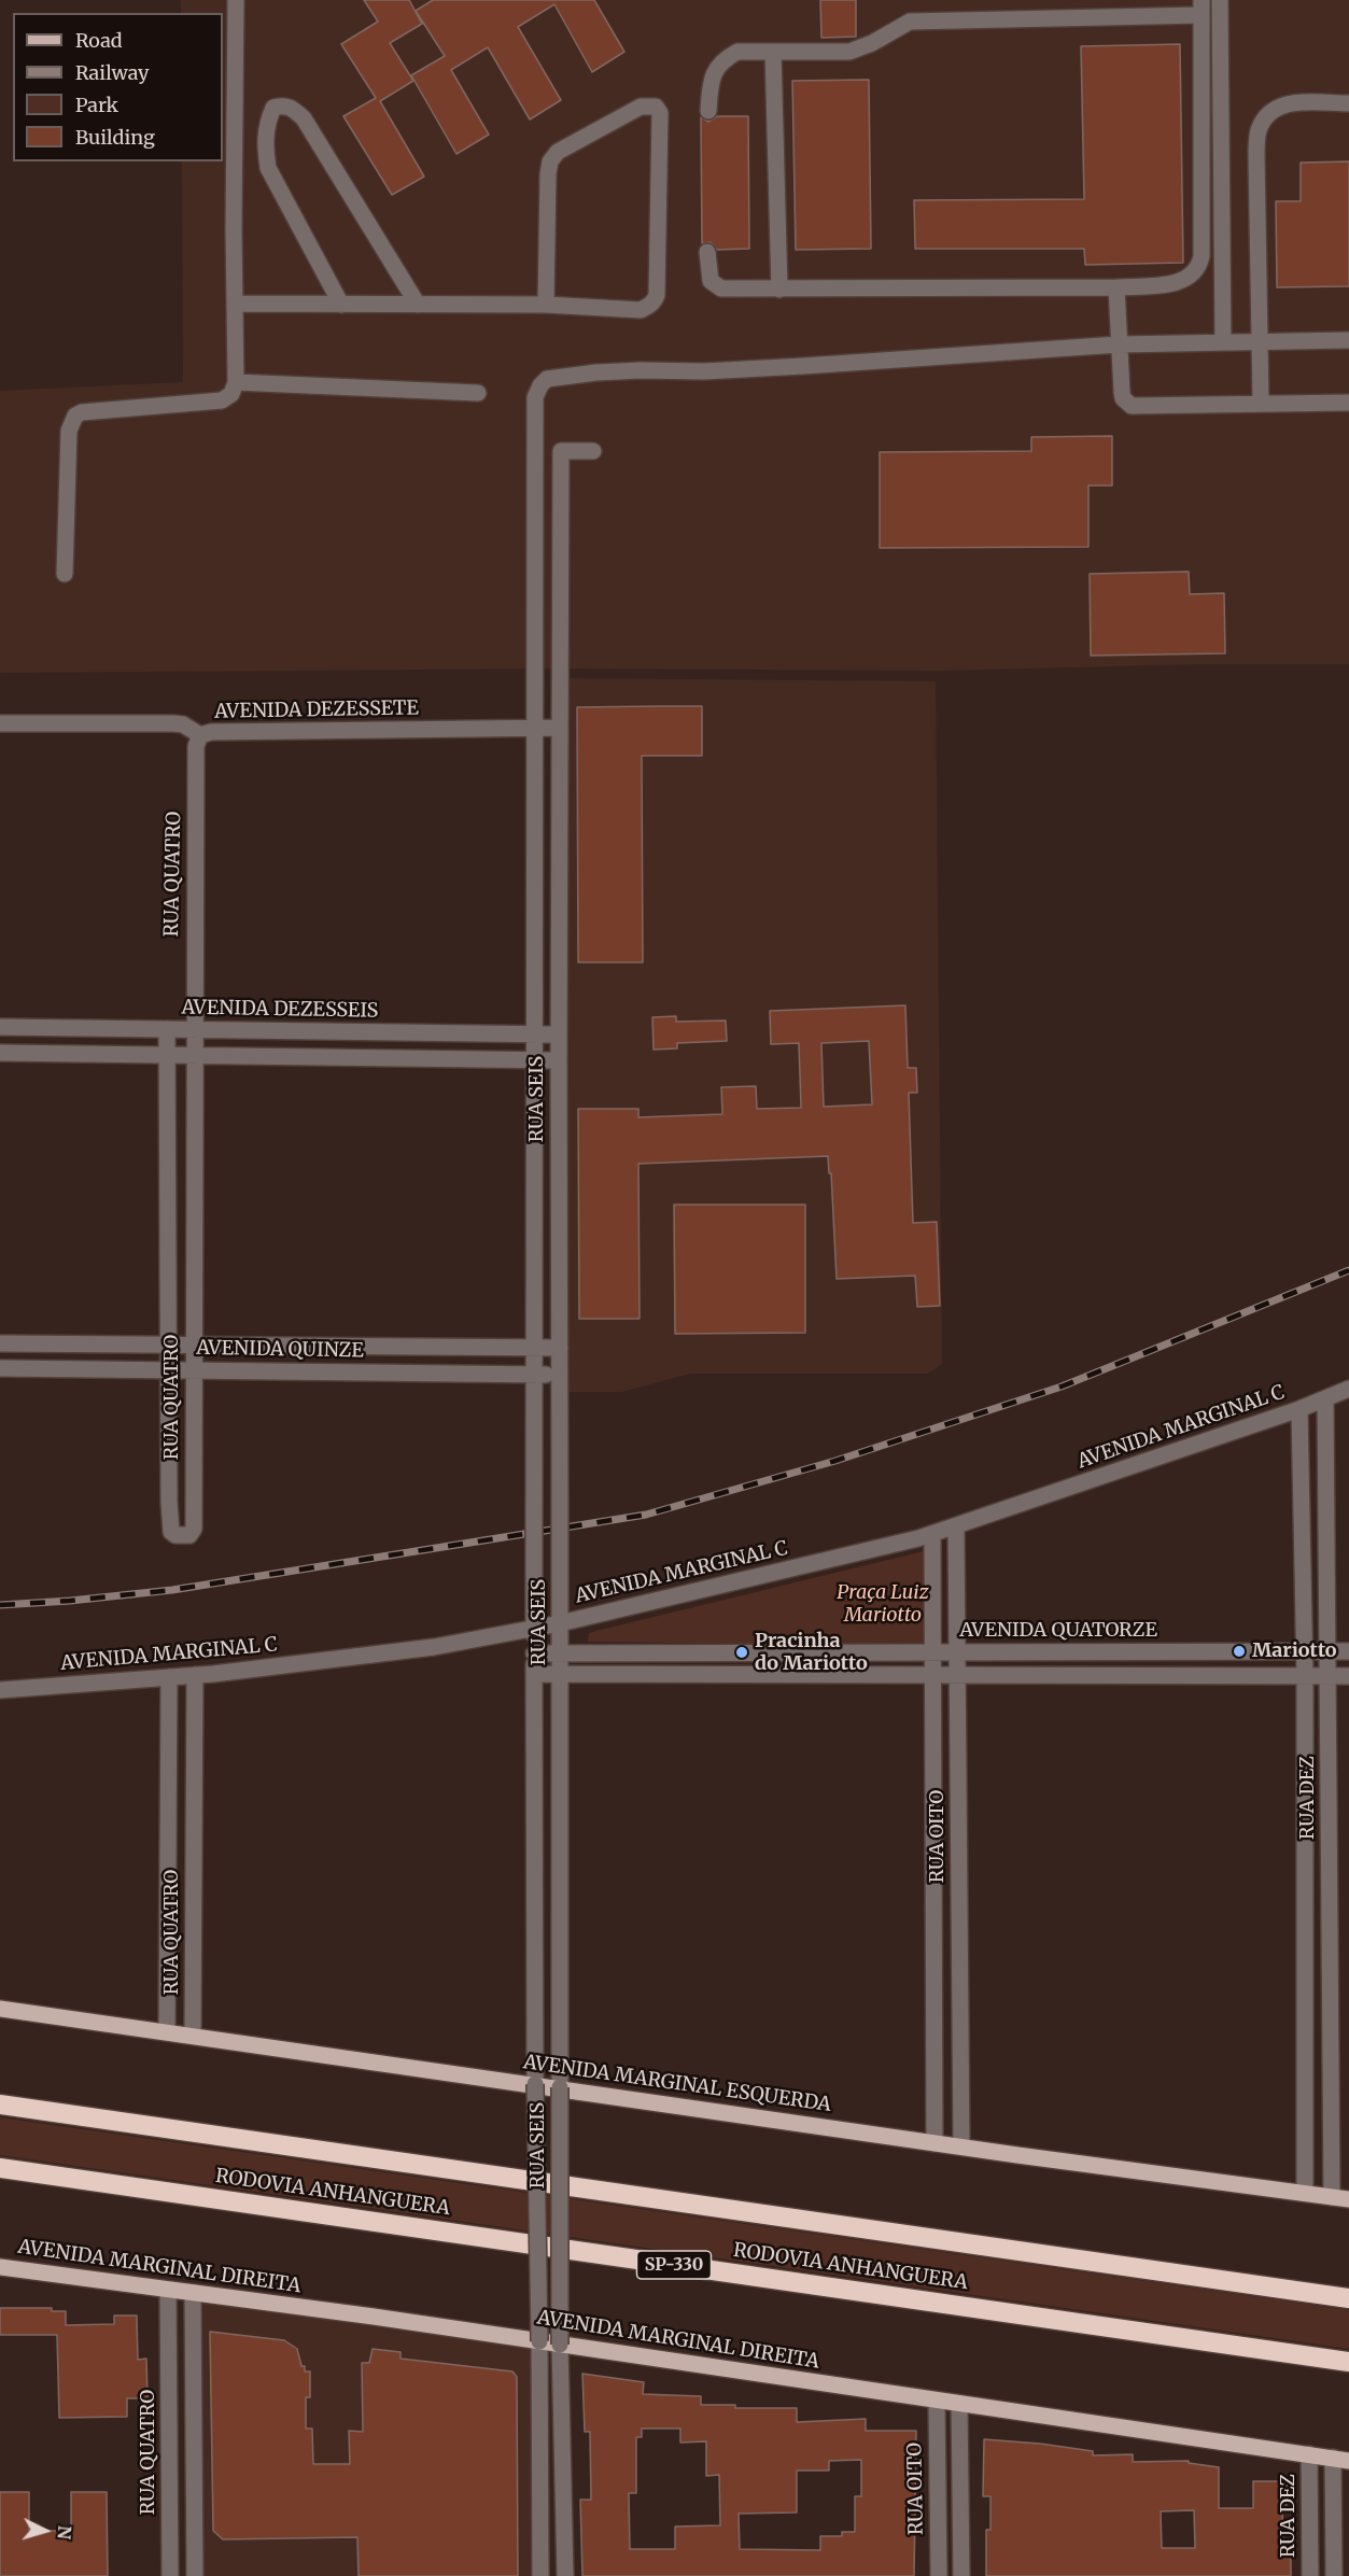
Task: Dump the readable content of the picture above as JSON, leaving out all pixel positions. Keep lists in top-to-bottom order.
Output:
{
  "streets": {
    "highway": ["RODOVIA ANHANGUERA", "SP-330"],
    "main road": ["AVENIDA MARGINAL ESQUERDA", "AVENIDA MARGINAL DIREITA"],
    "street": [
      "AVENIDA DEZESSETE",
      "RUA QUATRO",
      "AVENIDA DEZESSEIS",
      "RUA SEIS",
      "AVENIDA QUINZE",
      "AVENIDA MARGINAL C",
      "AVENIDA QUATORZE",
      "RUA DEZ",
      "RUA OITO"
    ]
  },
  "crossings": [
    ["AVENIDA DEZESSETE", "RUA QUATRO"],
    ["AVENIDA DEZESSETE", "RUA SEIS"],
    ["RUA QUATRO", "AVENIDA DEZESSEIS"],
    ["RUA QUATRO", "AVENIDA QUINZE"],
    ["RUA QUATRO", "AVENIDA MARGINAL C"],
    ["RUA QUATRO", "AVENIDA MARGINAL ESQUERDA"],
    ["RUA QUATRO", "AVENIDA MARGINAL DIREITA"],
    ["AVENIDA DEZESSEIS", "RUA SEIS"],
    ["RUA SEIS", "AVENIDA QUINZE"],
    ["RUA SEIS", "AVENIDA MARGINAL C"],
    ["RUA SEIS", "AVENIDA QUATORZE"],
    ["RUA SEIS", "AVENIDA MARGINAL ESQUERDA"],
    ["RUA SEIS", "AVENIDA MARGINAL DIREITA"],
    ["AVENIDA MARGINAL C", "RUA DEZ"],
    ["AVENIDA MARGINAL C", "RUA OITO"],
    ["AVENIDA QUATORZE", "RUA DEZ"],
    ["AVENIDA QUATORZE", "RUA OITO"],
    ["RUA DEZ", "AVENIDA MARGINAL ESQUERDA"],
    ["RUA DEZ", "AVENIDA MARGINAL DIREITA"],
    ["RUA OITO", "AVENIDA MARGINAL ESQUERDA"],
    ["RUA OITO", "AVENIDA MARGINAL DIREITA"]
  ],
  "parks": ["Praça Luiz Mariotto"],
  "places": ["Mariotto", "Pracinha do Mariotto"],
  "legend": [
    "Road",
    "Railway",
    "Park",
    "Building"
  ],
  "north": "right"
}
